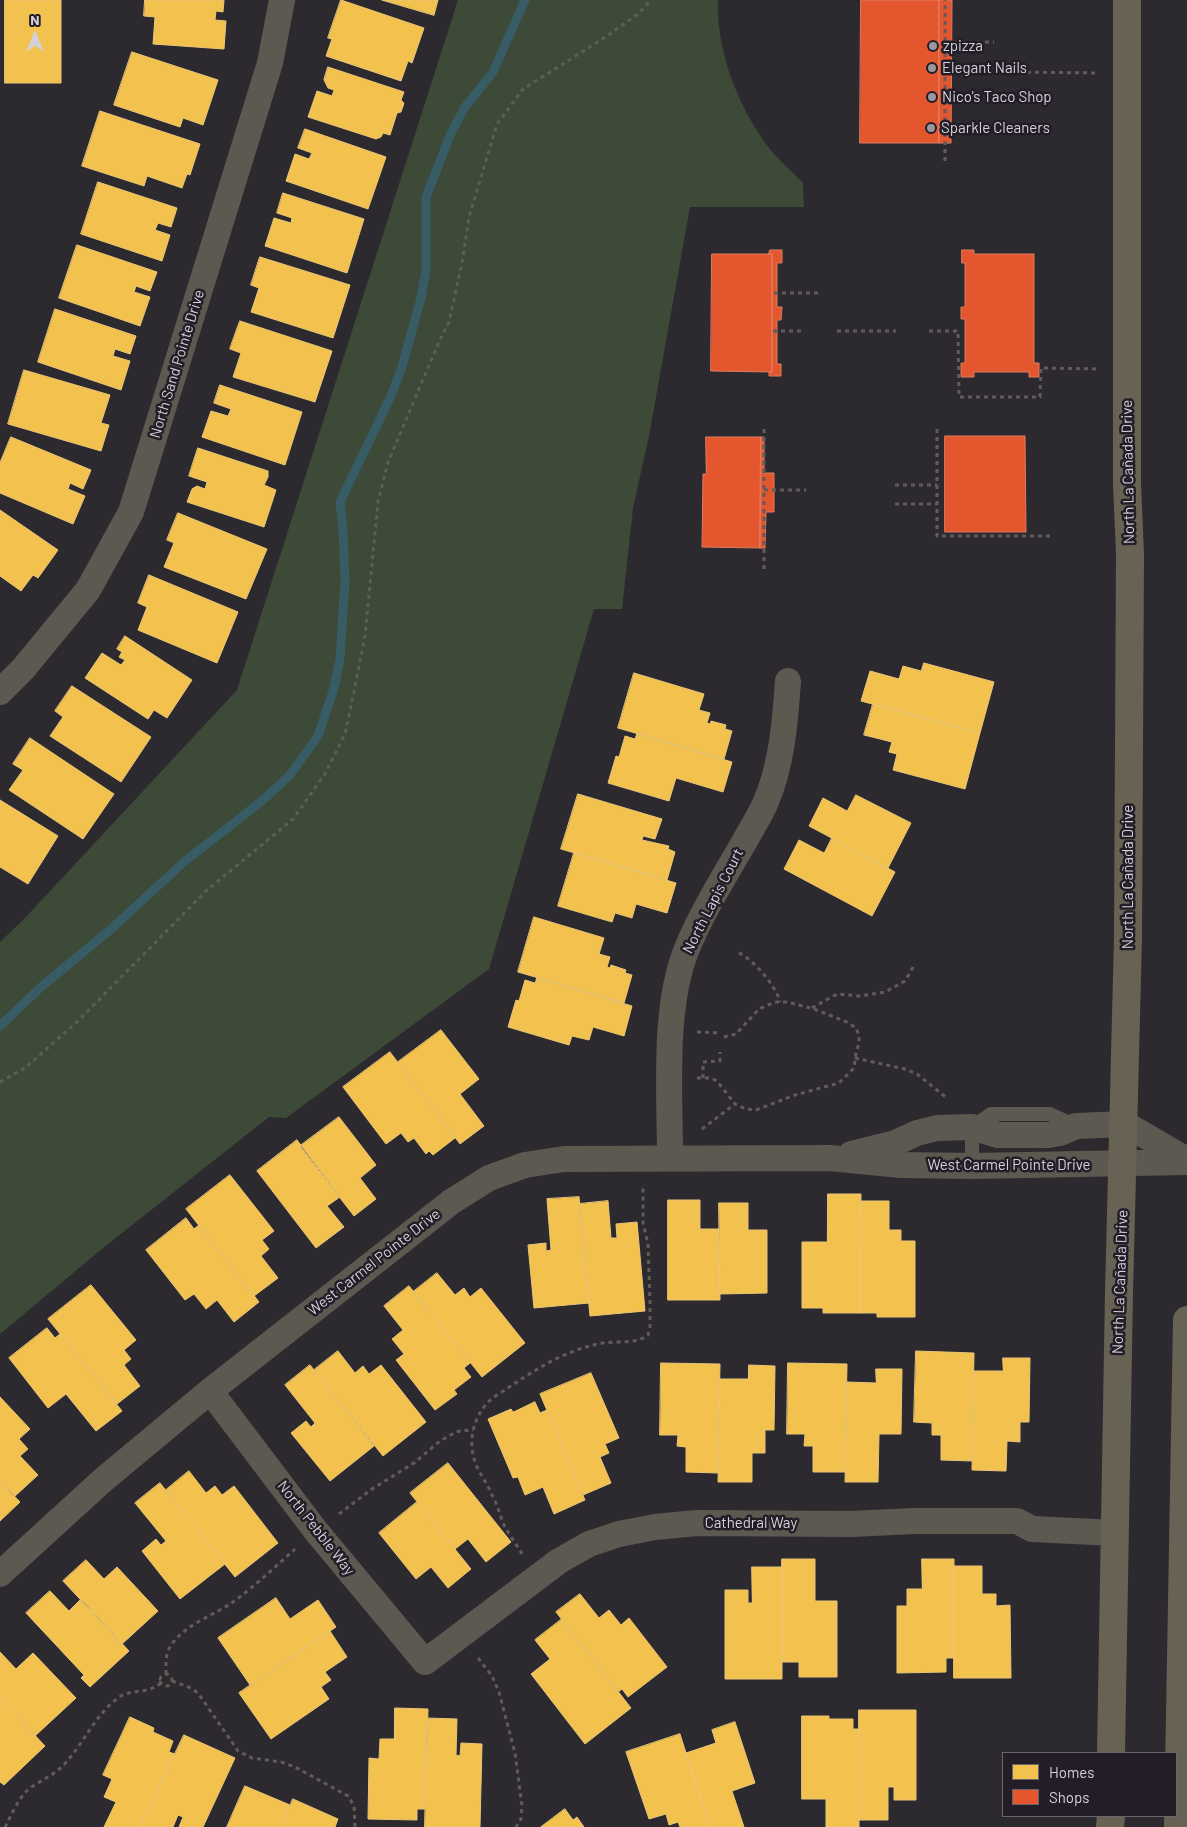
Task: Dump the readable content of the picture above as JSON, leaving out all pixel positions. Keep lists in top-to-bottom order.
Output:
{
  "streets": {
    "main road": ["North La Cañada Drive"],
    "street": [
      "North Sand Pointe Drive",
      "North Lapis Court",
      "West Carmel Pointe Drive",
      "Cathedral Way",
      "North Pebble Way"
    ]
  },
  "crossings": [
    ["North La Cañada Drive", "West Carmel Pointe Drive"],
    ["North La Cañada Drive", "Cathedral Way"],
    ["North Lapis Court", "West Carmel Pointe Drive"],
    ["West Carmel Pointe Drive", "North Pebble Way"],
    ["Cathedral Way", "North Pebble Way"]
  ],
  "places": [
    "zpizza",
    "Elegant Nails",
    "Nico's Taco Shop",
    "Sparkle Cleaners"
  ],
  "legend": ["Homes", "Shops"],
  "north": "top"
}
